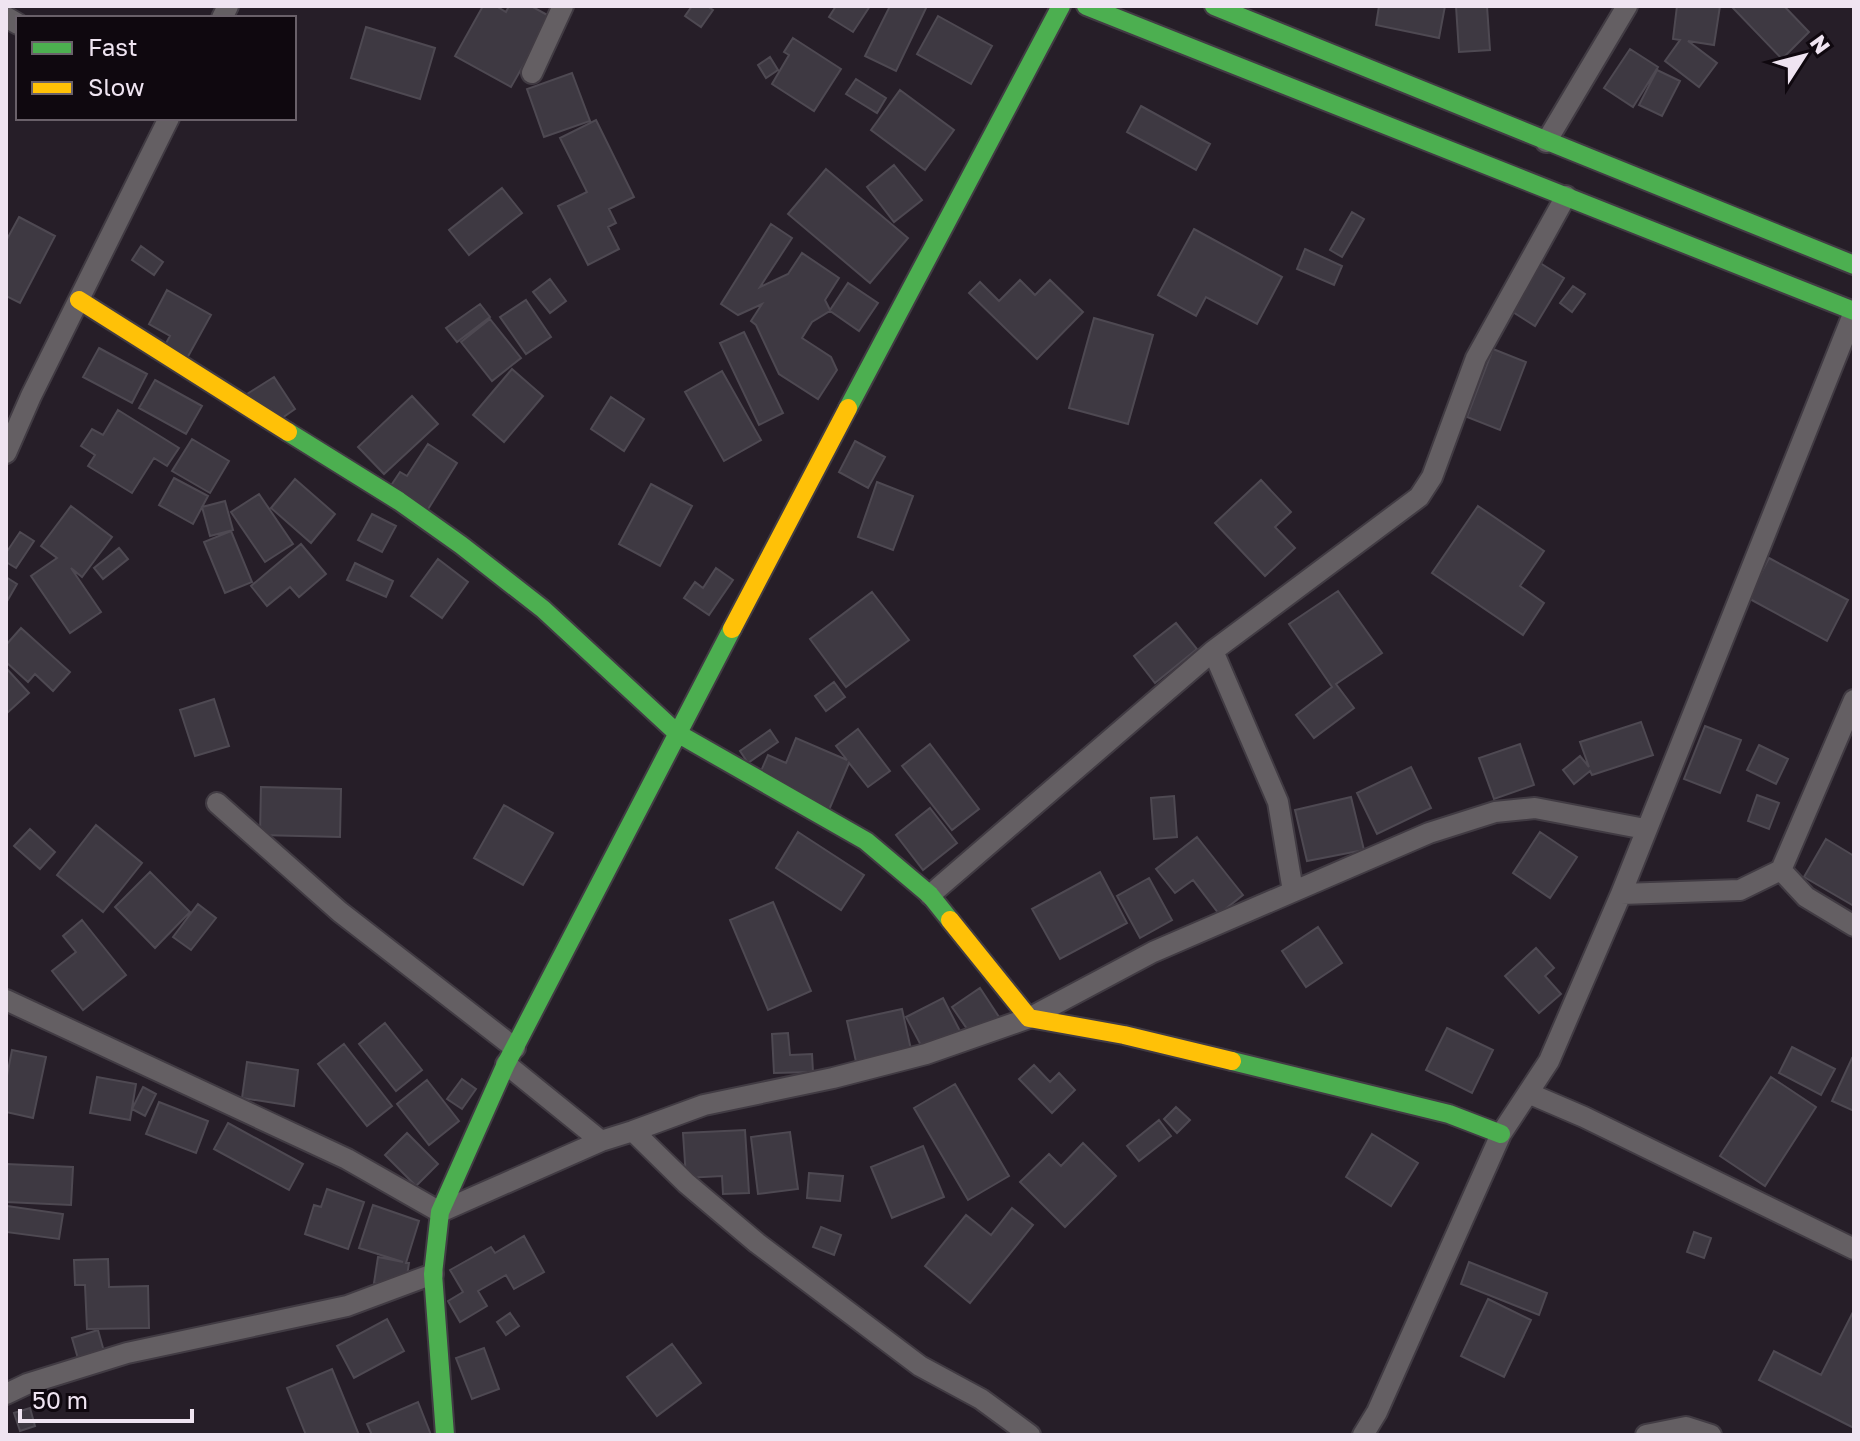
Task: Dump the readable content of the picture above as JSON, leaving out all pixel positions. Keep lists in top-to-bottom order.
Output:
{
  "legend": ["Fast", "Slow"],
  "scale_bar": "50 m",
  "north": "top right"
}
